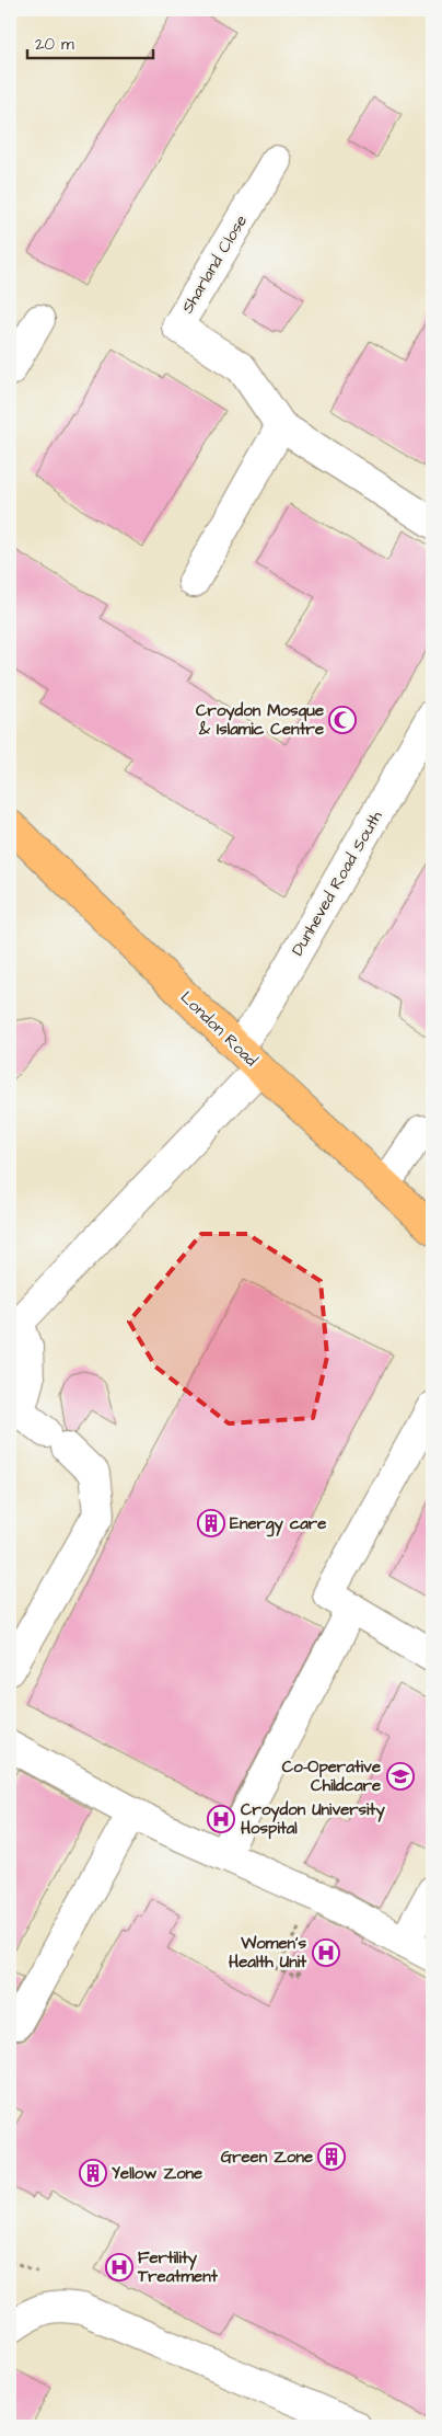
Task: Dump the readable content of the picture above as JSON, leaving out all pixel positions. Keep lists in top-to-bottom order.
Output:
{
  "streets": {
    "main road": ["London Road"],
    "street": ["Sharland Close", "Dunheved Road South"]
  },
  "crossings": [
    ["Dunheved Road South", "London Road"]
  ],
  "places": {
    "mosque": ["Croydon Mosque & Islamic Centre"],
    "building": ["Energy care", "Green Zone", "Yellow Zone"],
    "school or university": ["Co-Operative Childcare"],
    "hospital": ["Croydon University Hospital", "Women's Health Unit", "Fertility Treatment"]
  },
  "scale_bar": "20 m"
}
